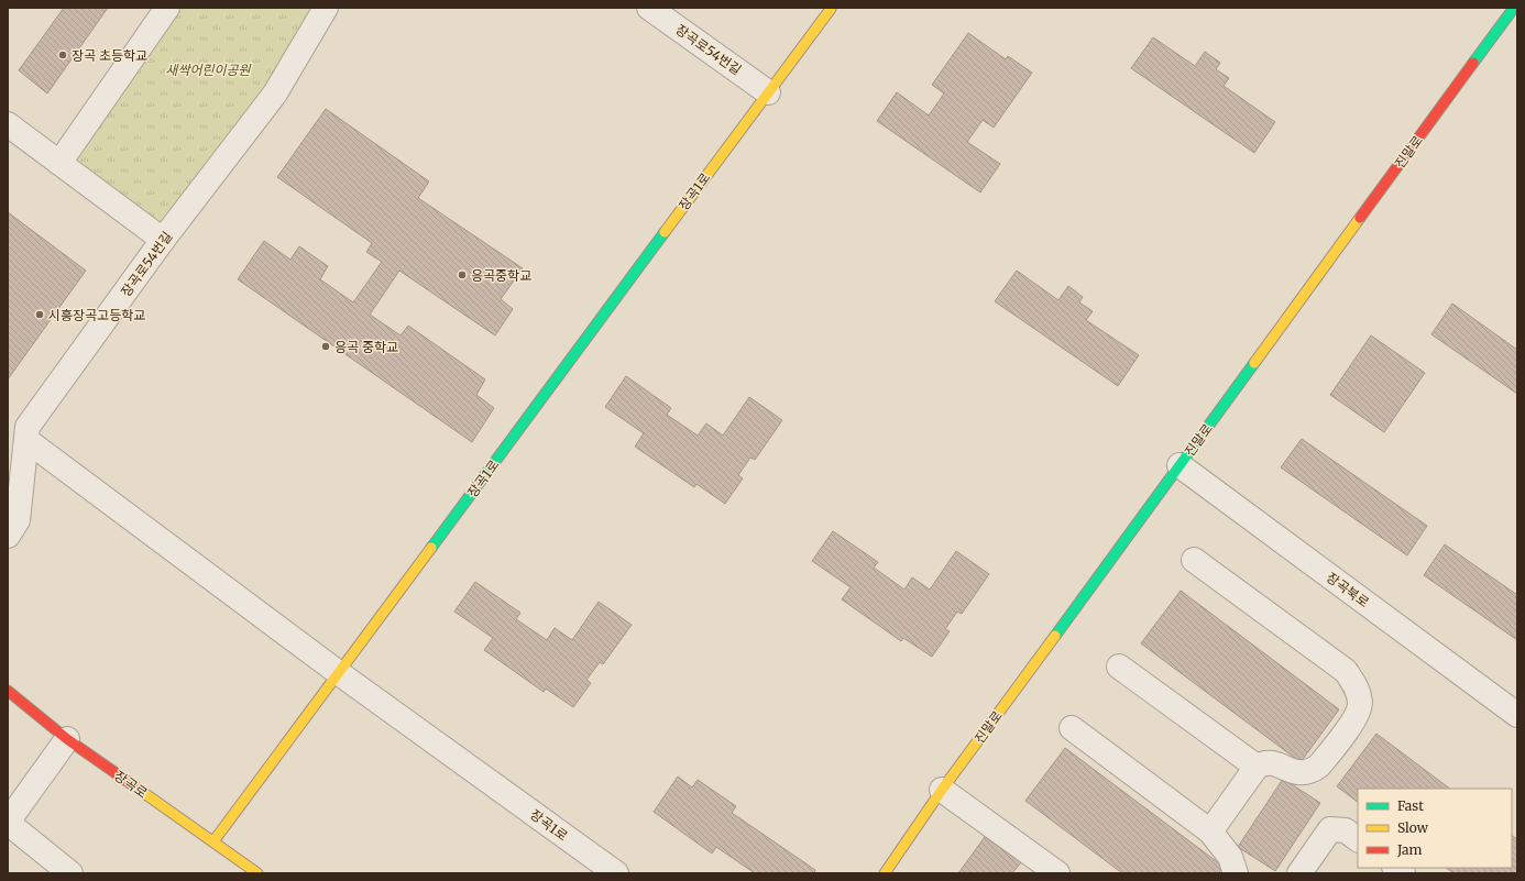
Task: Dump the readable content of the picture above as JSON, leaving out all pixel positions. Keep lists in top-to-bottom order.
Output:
{
  "streets": {
    "street": [
      "장곡로54번길",
      "진말로",
      "장곡1로",
      "장곡북로",
      "장곡로"
    ]
  },
  "crossings": [
    ["장곡로54번길", "장곡1로"],
    ["진말로", "장곡북로"]
  ],
  "parks": ["새싹어린이공원"],
  "places": [
    "장곡 초등학교",
    "응곡중학교",
    "시흥장곡고등학교",
    "응곡 중학교"
  ],
  "legend": ["Fast", "Slow", "Jam"]
}
